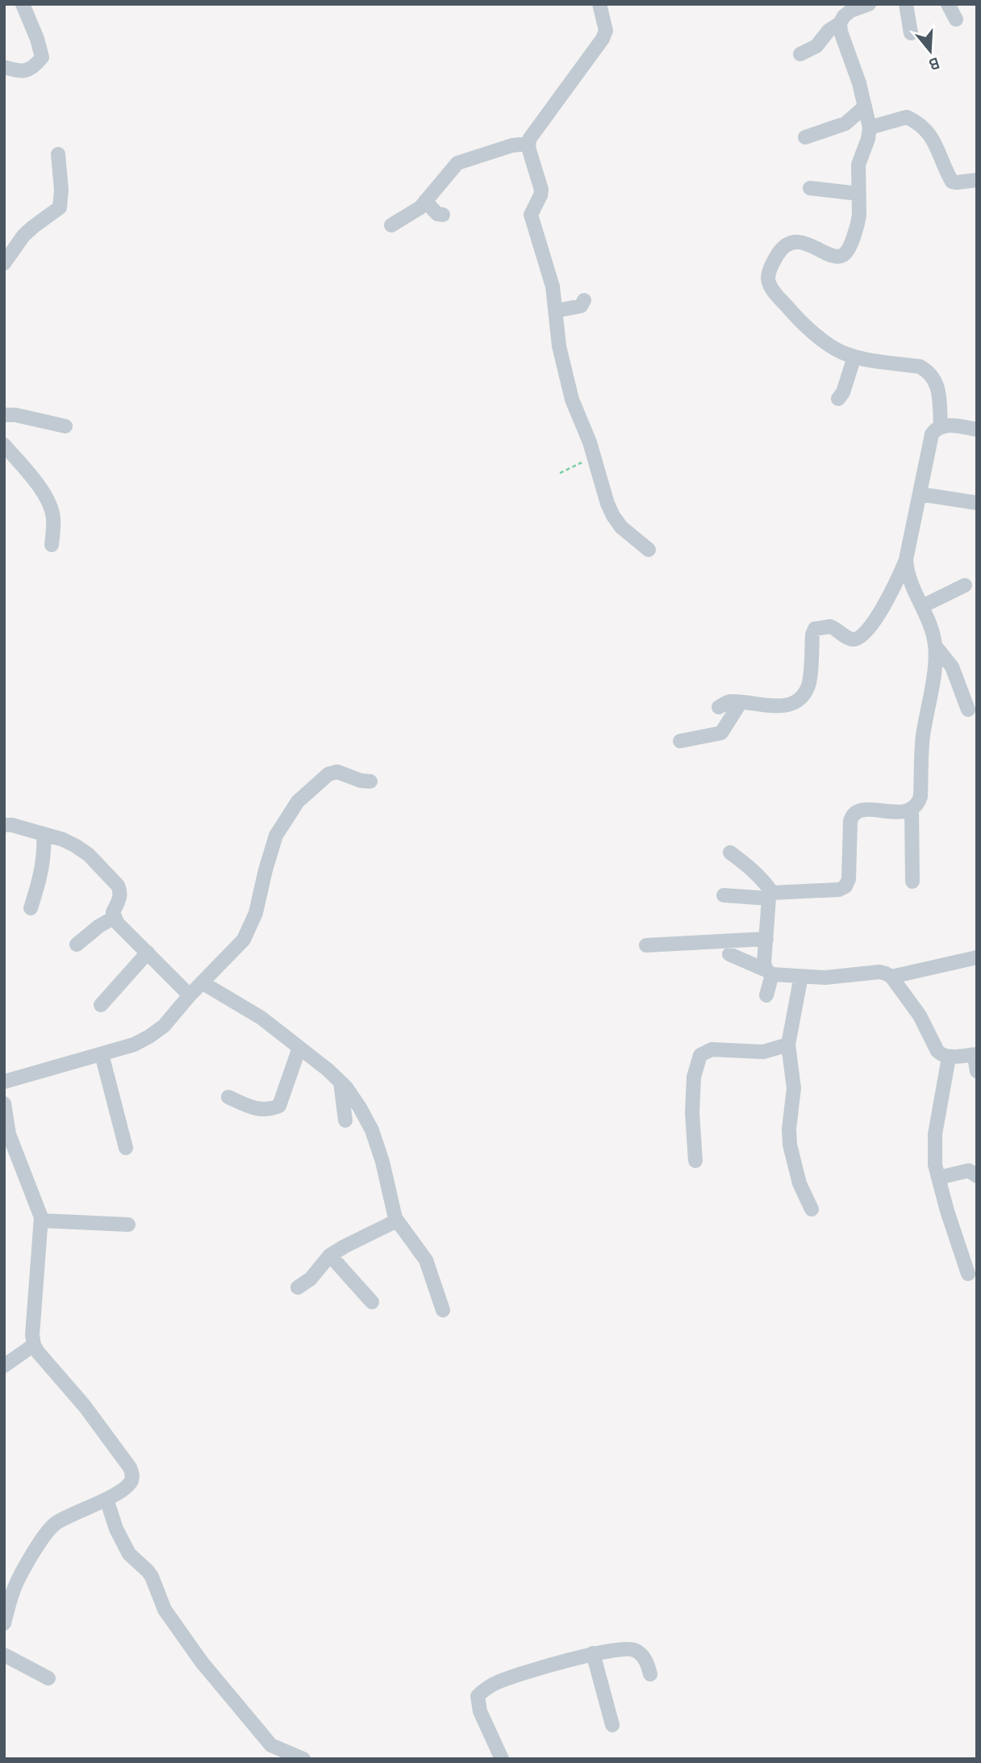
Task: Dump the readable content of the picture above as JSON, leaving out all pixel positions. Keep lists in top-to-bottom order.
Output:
{
  "north": "bottom"
}
